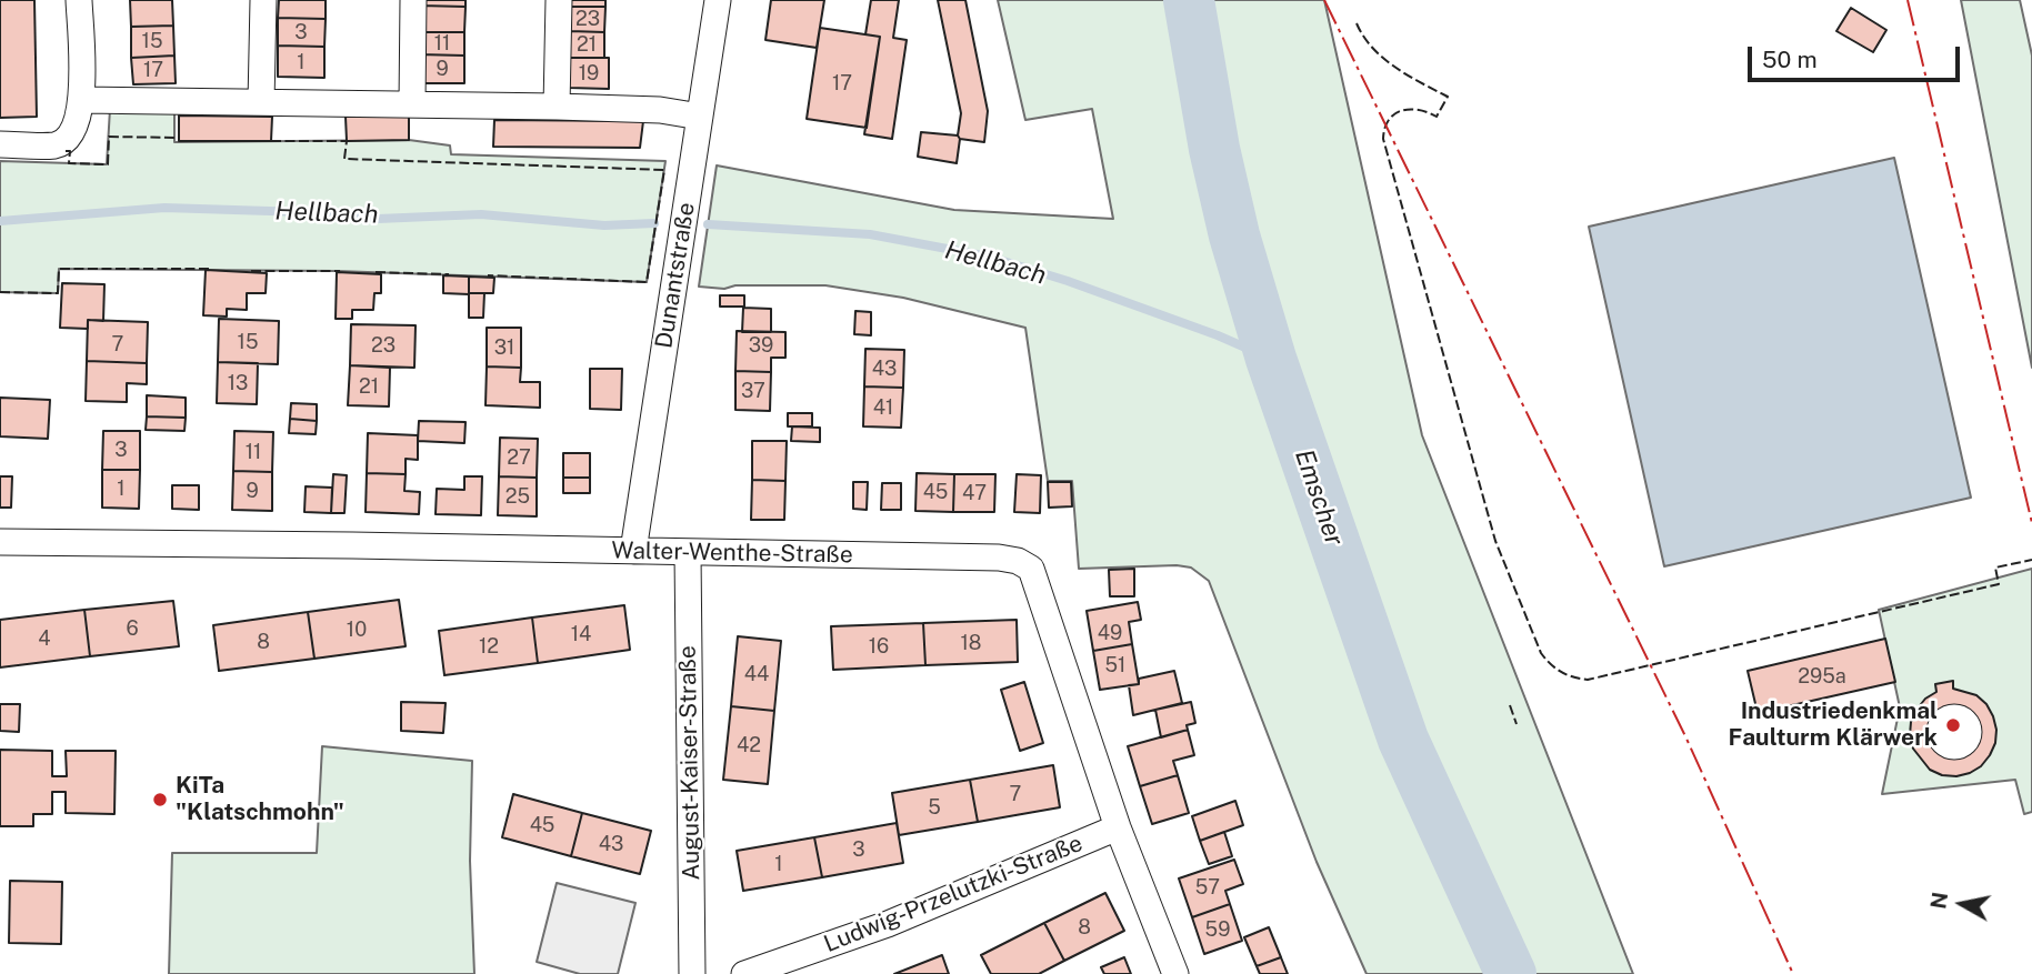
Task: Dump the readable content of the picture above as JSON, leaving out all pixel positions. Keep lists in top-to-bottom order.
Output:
{
  "streets": {
    "street": [
      "Dunantstraße",
      "Walter-Wenthe-Straße",
      "August-Kaiser-Straße",
      "Ludwig-Przelutzki-Straße"
    ]
  },
  "crossings": [
    ["Dunantstraße", "Walter-Wenthe-Straße"],
    ["Walter-Wenthe-Straße", "August-Kaiser-Straße"],
    ["Walter-Wenthe-Straße", "Ludwig-Przelutzki-Straße"]
  ],
  "water": ["Hellbach", "Emscher"],
  "places": ["Industriedenkmal Faulturm Klärwerk", "KiTa \"Klatschmohn\""],
  "house_numbers": [
    "23",
    "3",
    "15",
    "11",
    "21",
    "1",
    "9",
    "17",
    "19",
    "17",
    "15",
    "7",
    "23",
    "39",
    "31",
    "43",
    "13",
    "21",
    "37",
    "41",
    "3",
    "11",
    "27",
    "1",
    "9",
    "45",
    "47",
    "25",
    "6",
    "10",
    "49",
    "14",
    "4",
    "8",
    "18",
    "12",
    "16",
    "51",
    "44",
    "295a",
    "42",
    "7",
    "5",
    "45",
    "43",
    "3",
    "1",
    "57",
    "8",
    "59"
  ],
  "scale_bar": "50 m",
  "north": "left"
}
